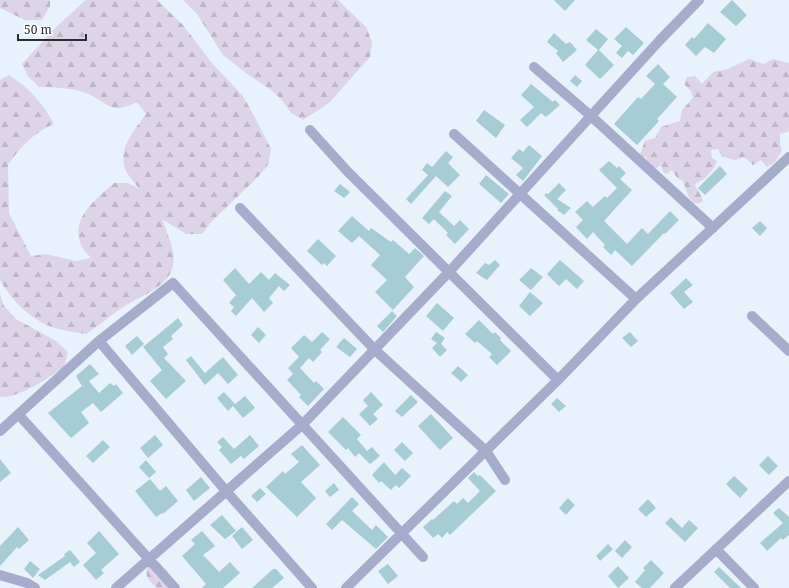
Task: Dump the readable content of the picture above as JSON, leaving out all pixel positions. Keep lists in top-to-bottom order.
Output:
{
  "scale_bar": "50 m"
}
